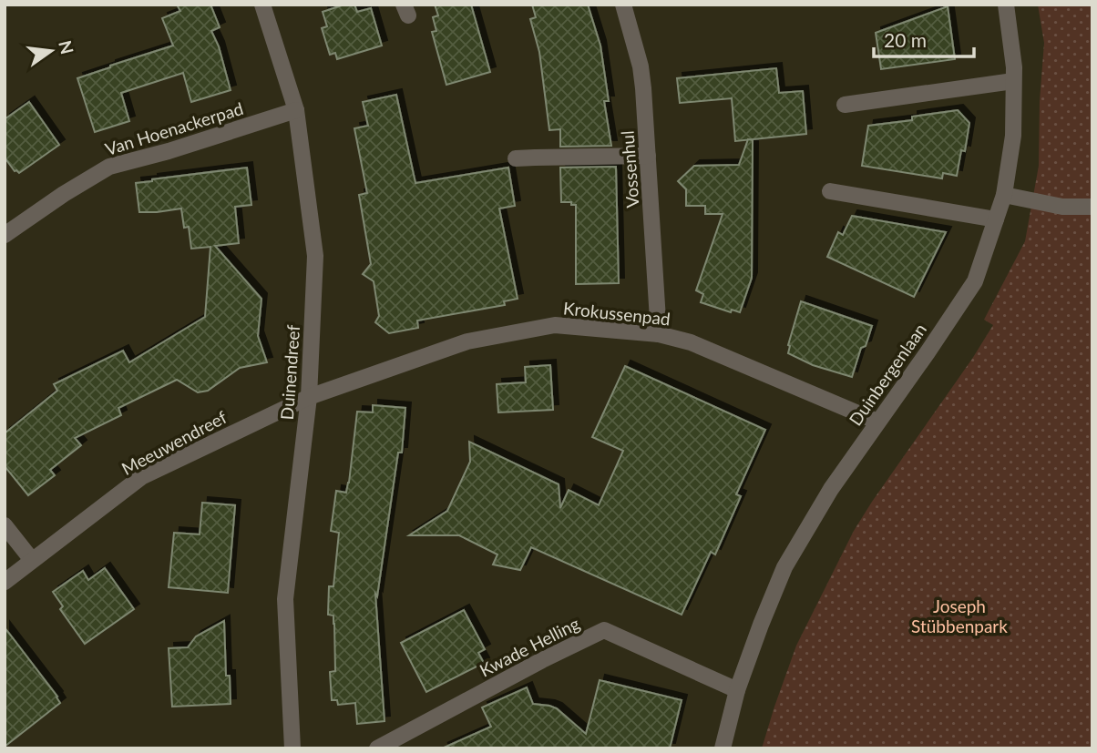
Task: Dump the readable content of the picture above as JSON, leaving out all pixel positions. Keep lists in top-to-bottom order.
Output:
{
  "streets": {
    "street": [
      "Van Hoenackerpad",
      "Vossenhul",
      "Krokussenpad",
      "Duinendreef",
      "Duinbergenlaan",
      "Meeuwendreef",
      "Kwade Helling"
    ]
  },
  "crossings": [
    ["Van Hoenackerpad", "Duinendreef"],
    ["Vossenhul", "Krokussenpad"],
    ["Krokussenpad", "Duinendreef"],
    ["Krokussenpad", "Duinbergenlaan"],
    ["Krokussenpad", "Meeuwendreef"],
    ["Duinendreef", "Meeuwendreef"],
    ["Duinbergenlaan", "Kwade Helling"]
  ],
  "parks": ["Joseph Stübbenpark"],
  "scale_bar": "20 m",
  "north": "right"
}
